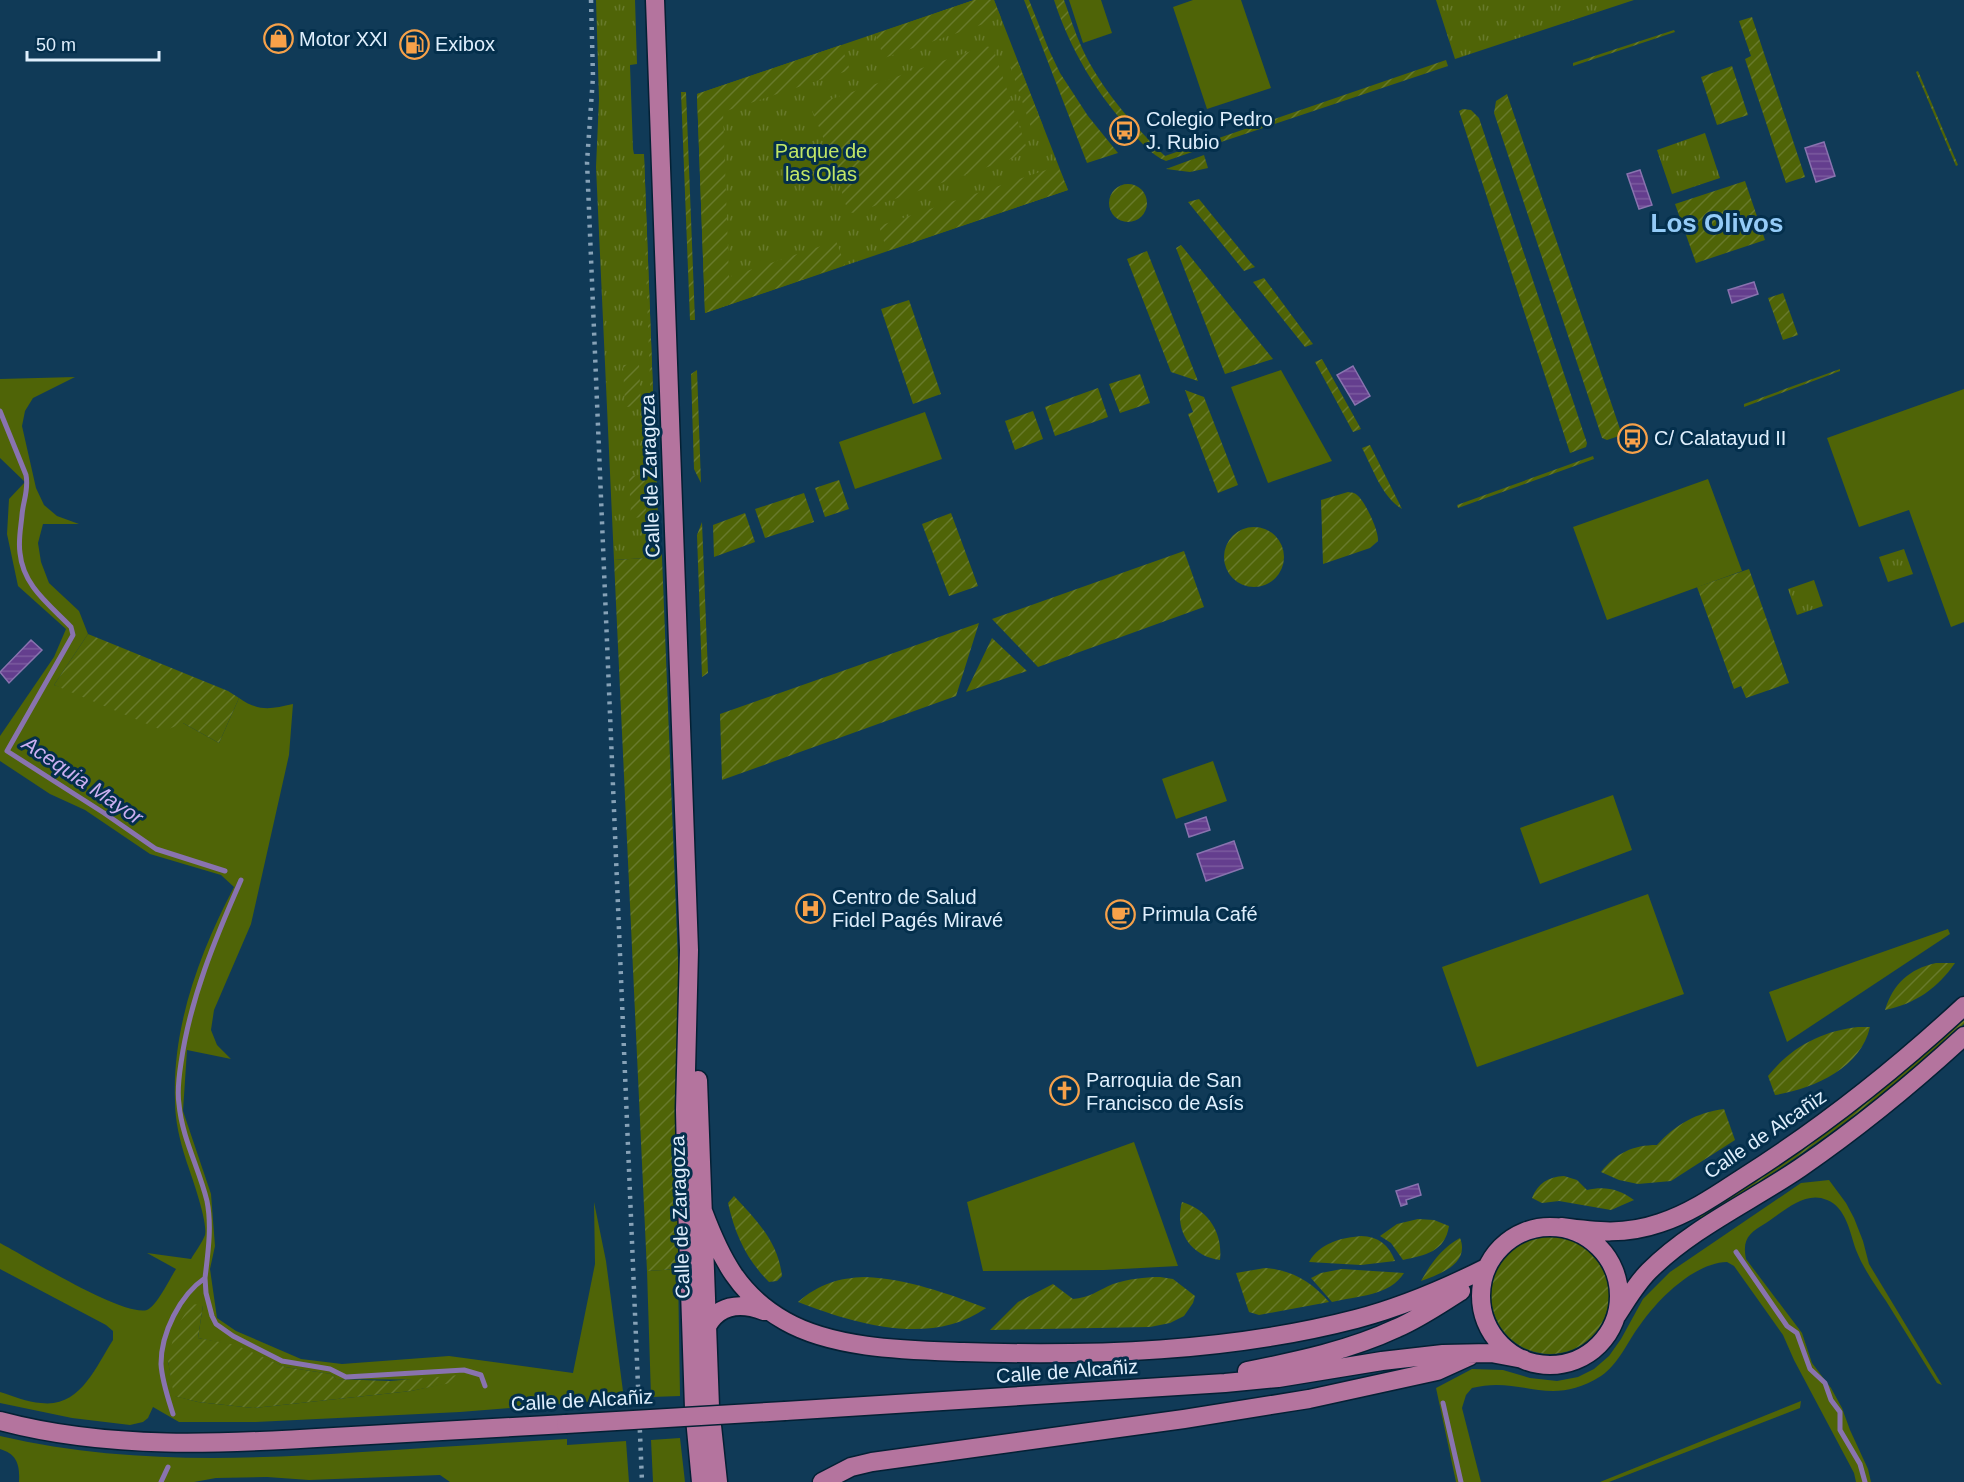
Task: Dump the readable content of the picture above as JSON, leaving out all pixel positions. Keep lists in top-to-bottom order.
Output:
{
  "streets": {
    "main road": ["Calle de Zaragoza", "Calle de Alcañiz"]
  },
  "districts": ["Los Olivos"],
  "water": ["Acequia Mayor"],
  "parks": ["Parque de las Olas"],
  "places": {
    "shop": ["Motor XXI"],
    "fuel station": ["Exibox"],
    "bus stop": ["Colegio Pedro J. Rubio", "C/ Calatayud II"],
    "hospital": ["Centro de Salud Fidel Pagés Miravé"],
    "cafe": ["Primula Café"],
    "church": ["Parroquia de San Francisco de Asís"]
  },
  "scale_bar": "50 m"
}
